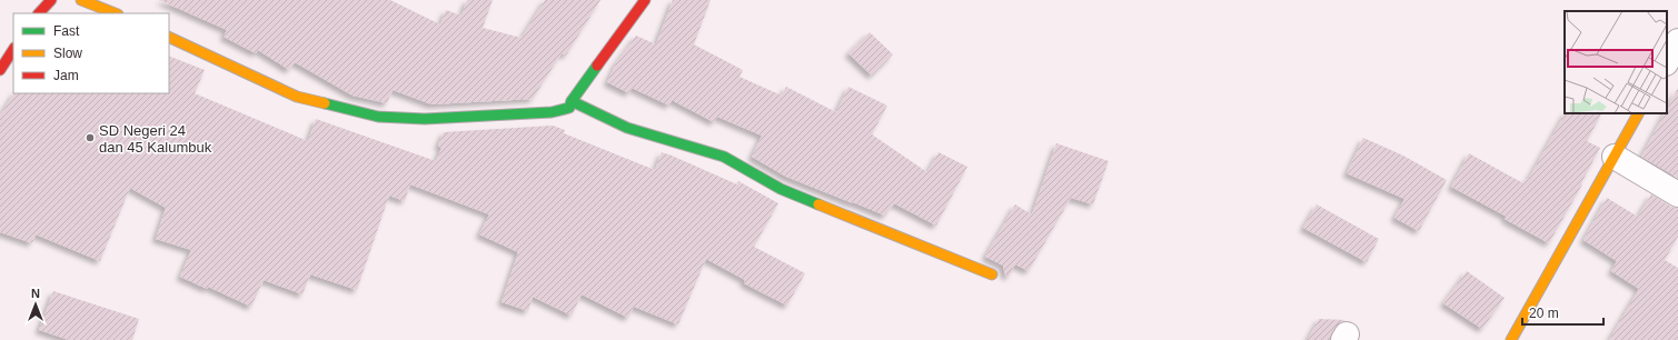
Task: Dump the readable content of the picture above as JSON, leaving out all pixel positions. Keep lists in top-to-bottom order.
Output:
{
  "places": ["SD Negeri 24 dan 45 Kalumbuk"],
  "legend": ["Fast", "Slow", "Jam"],
  "scale_bar": "20 m",
  "north": "top"
}
